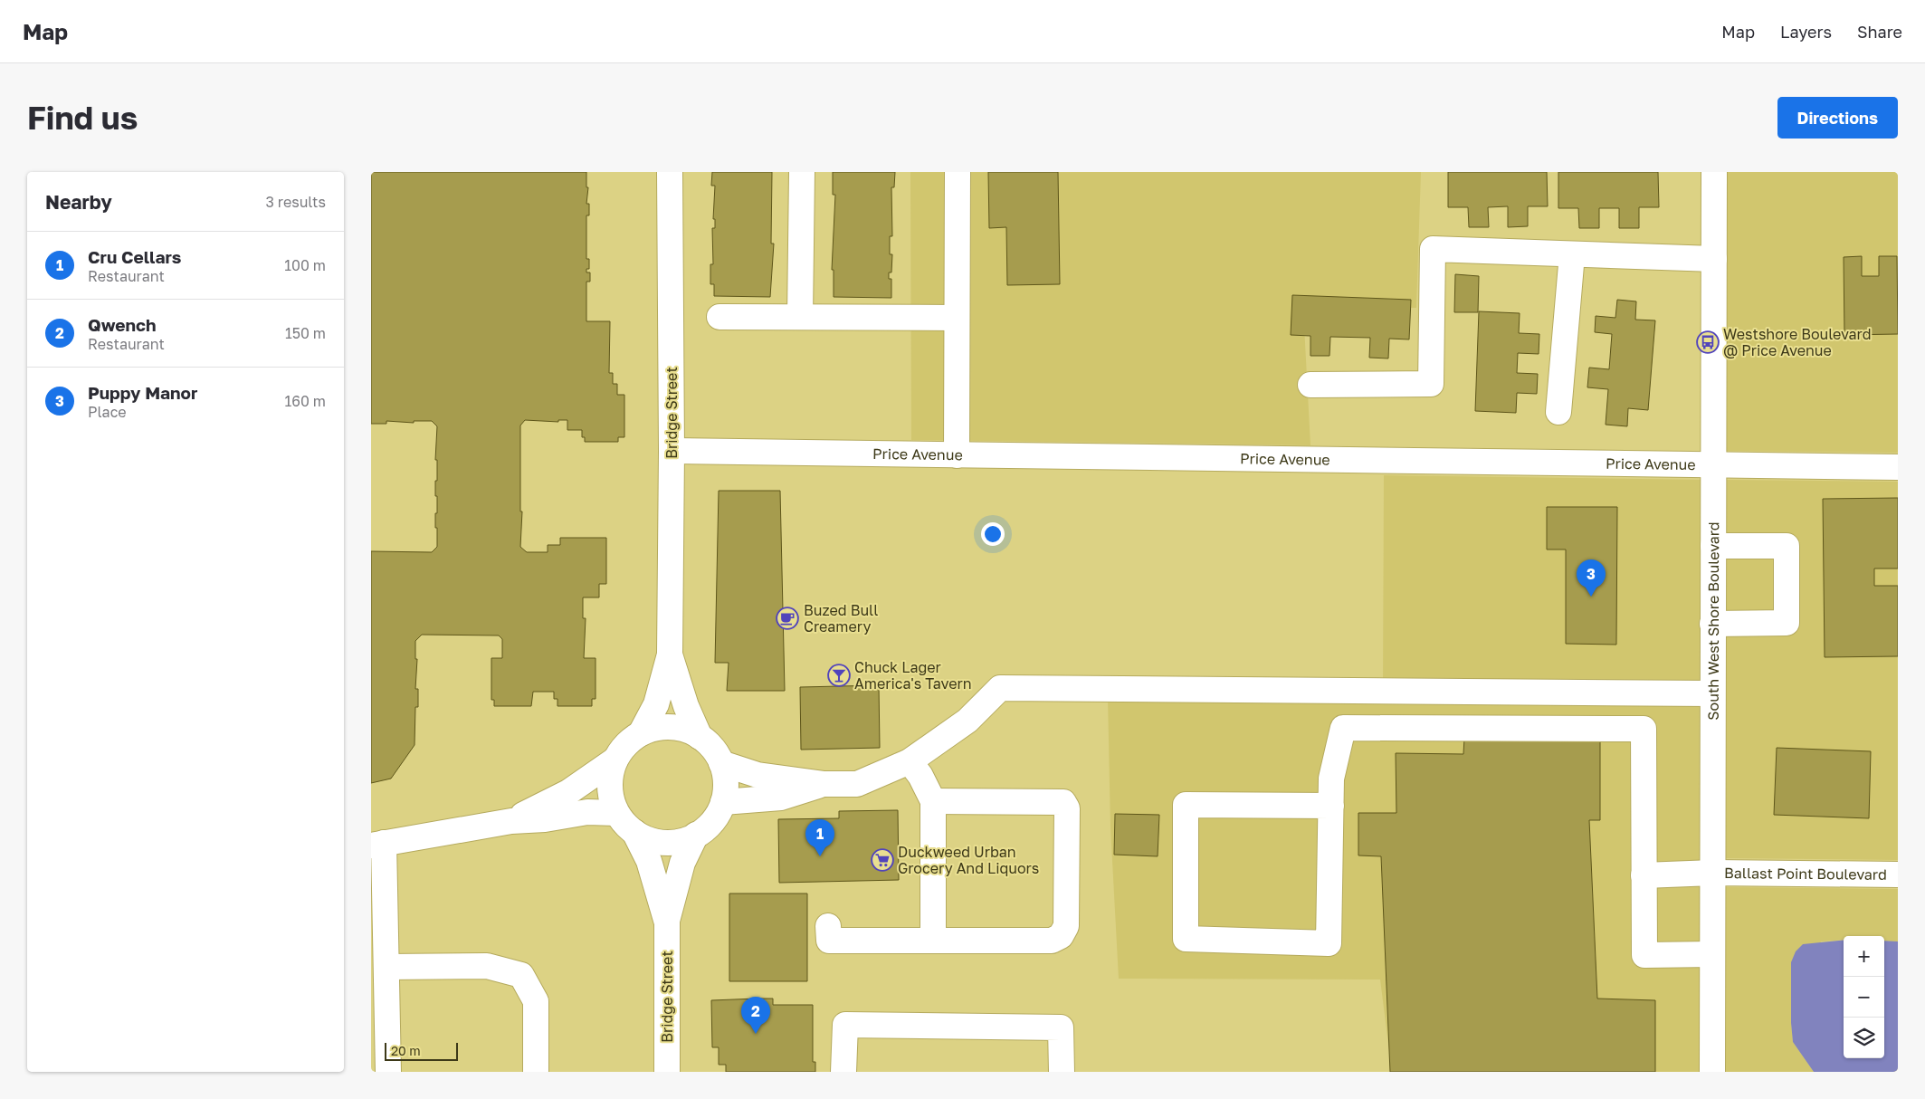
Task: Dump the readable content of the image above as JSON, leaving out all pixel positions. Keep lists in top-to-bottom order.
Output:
{
  "streets": {
    "street": [
      "Bridge Street",
      "Price Avenue",
      "South West Shore Boulevard",
      "Ballast Point Boulevard"
    ]
  },
  "crossings": [
    ["Bridge Street", "Price Avenue"],
    ["Price Avenue", "South West Shore Boulevard"],
    ["South West Shore Boulevard", "Ballast Point Boulevard"]
  ],
  "places": {
    "bus stop": ["Westshore Boulevard @ Price Avenue"],
    "cafe": ["Buzed Bull Creamery"],
    "bar": ["Chuck Lager America's Tavern"],
    "supermarket": ["Duckweed Urban Grocery And Liquors"]
  },
  "scale_bar": "20 m",
  "page": {
    "header": "Map",
    "nav": ["Map", "Layers", "Share"],
    "buttons": "Directions",
    "title": "Find us",
    "heading": ["Nearby", "3 results"],
    "list": [
      {
        "mark": "1",
        "name": "Cru Cellars",
        "note": "Restaurant",
        "value": "100 m"
      },
      {
        "mark": "2",
        "name": "Qwench",
        "note": "Restaurant",
        "value": "150 m"
      },
      {
        "mark": "3",
        "name": "Puppy Manor",
        "note": "Place",
        "value": "160 m"
      }
    ],
    "pins": ["3", "1", "2"],
    "map_buttons": ["+", "−"],
    "scale": "20 m"
  }
}
